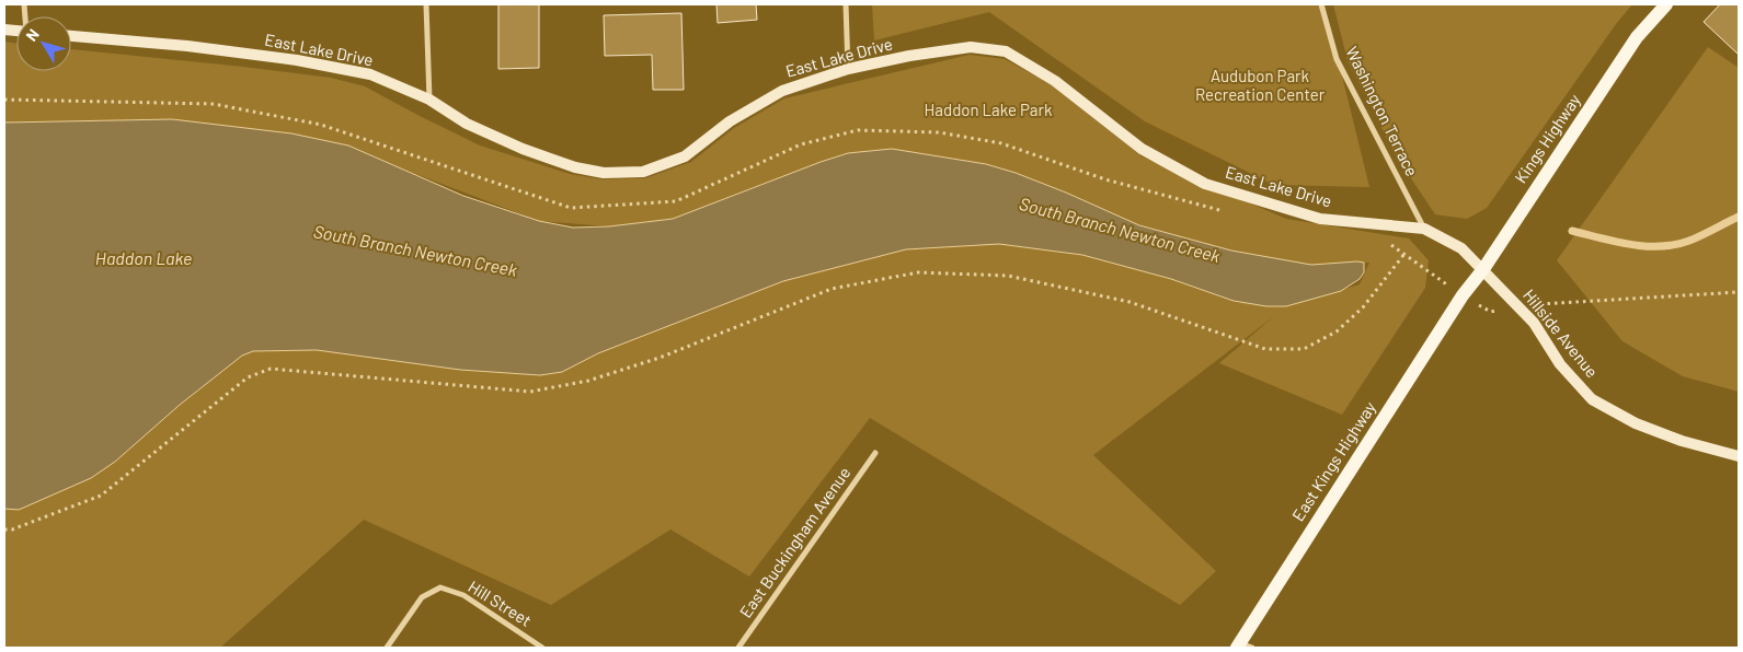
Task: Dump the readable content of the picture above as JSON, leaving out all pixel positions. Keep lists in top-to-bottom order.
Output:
{
  "streets": {
    "main road": ["Kings Highway", "East Kings Highway"],
    "street": [
      "East Lake Drive",
      "Washington Terrace",
      "Hillside Avenue",
      "East Buckingham Avenue",
      "Hill Street"
    ]
  },
  "crossings": [
    ["East Lake Drive", "Washington Terrace"],
    ["East Lake Drive", "Kings Highway"],
    ["East Lake Drive", "Hillside Avenue"],
    ["Kings Highway", "Hillside Avenue"],
    ["Kings Highway", "East Kings Highway"]
  ],
  "water": ["South Branch Newton Creek", "Haddon Lake"],
  "parks": ["Audubon Park Recreation Center", "Haddon Lake Park"],
  "north": "top left"
}
